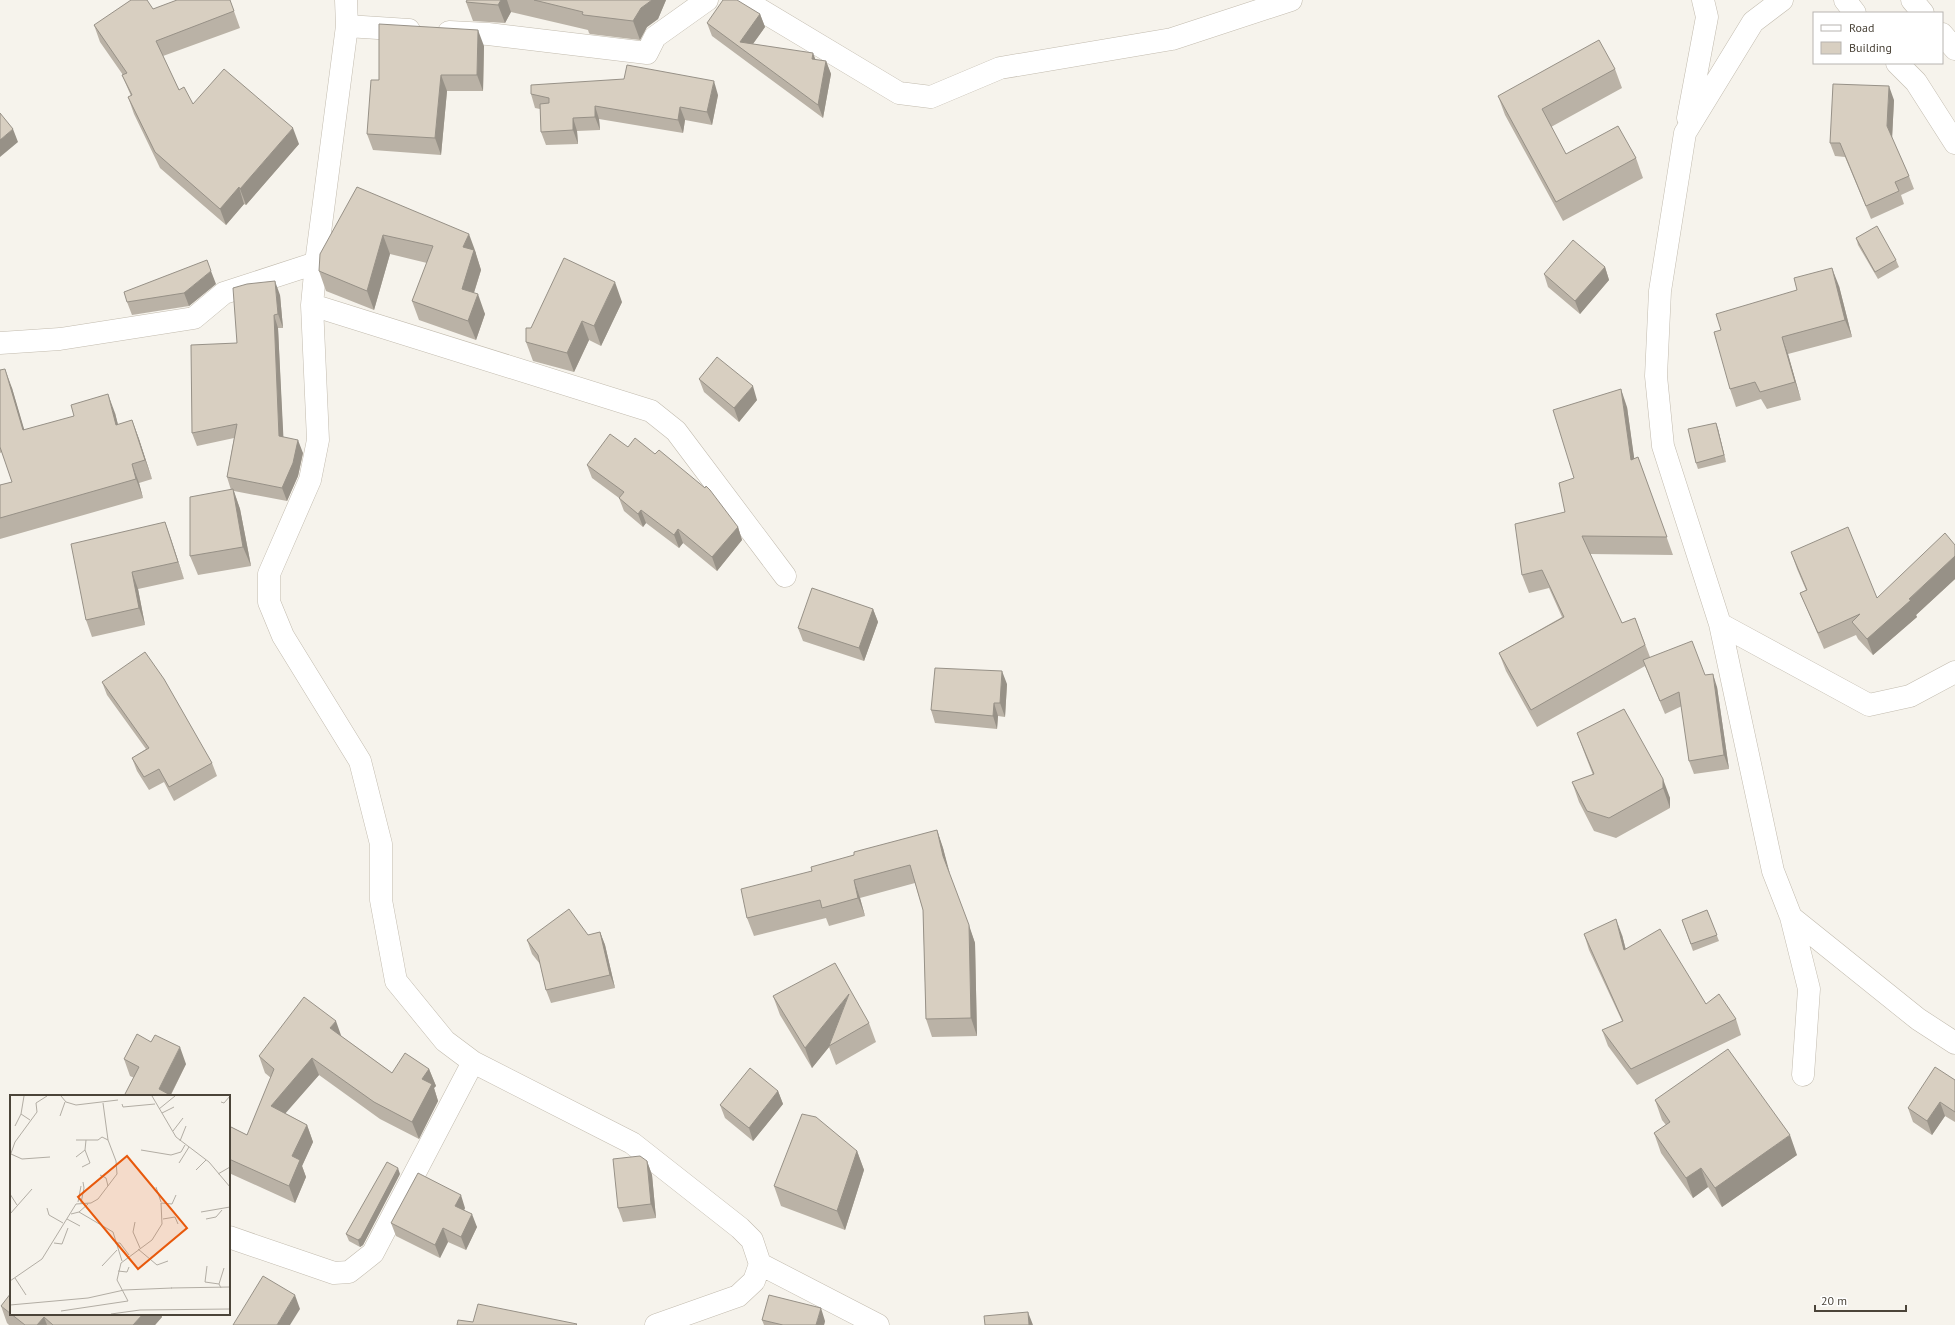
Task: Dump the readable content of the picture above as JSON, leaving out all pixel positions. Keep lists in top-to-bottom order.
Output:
{
  "legend": ["Road", "Building"],
  "scale_bar": "20 m"
}
